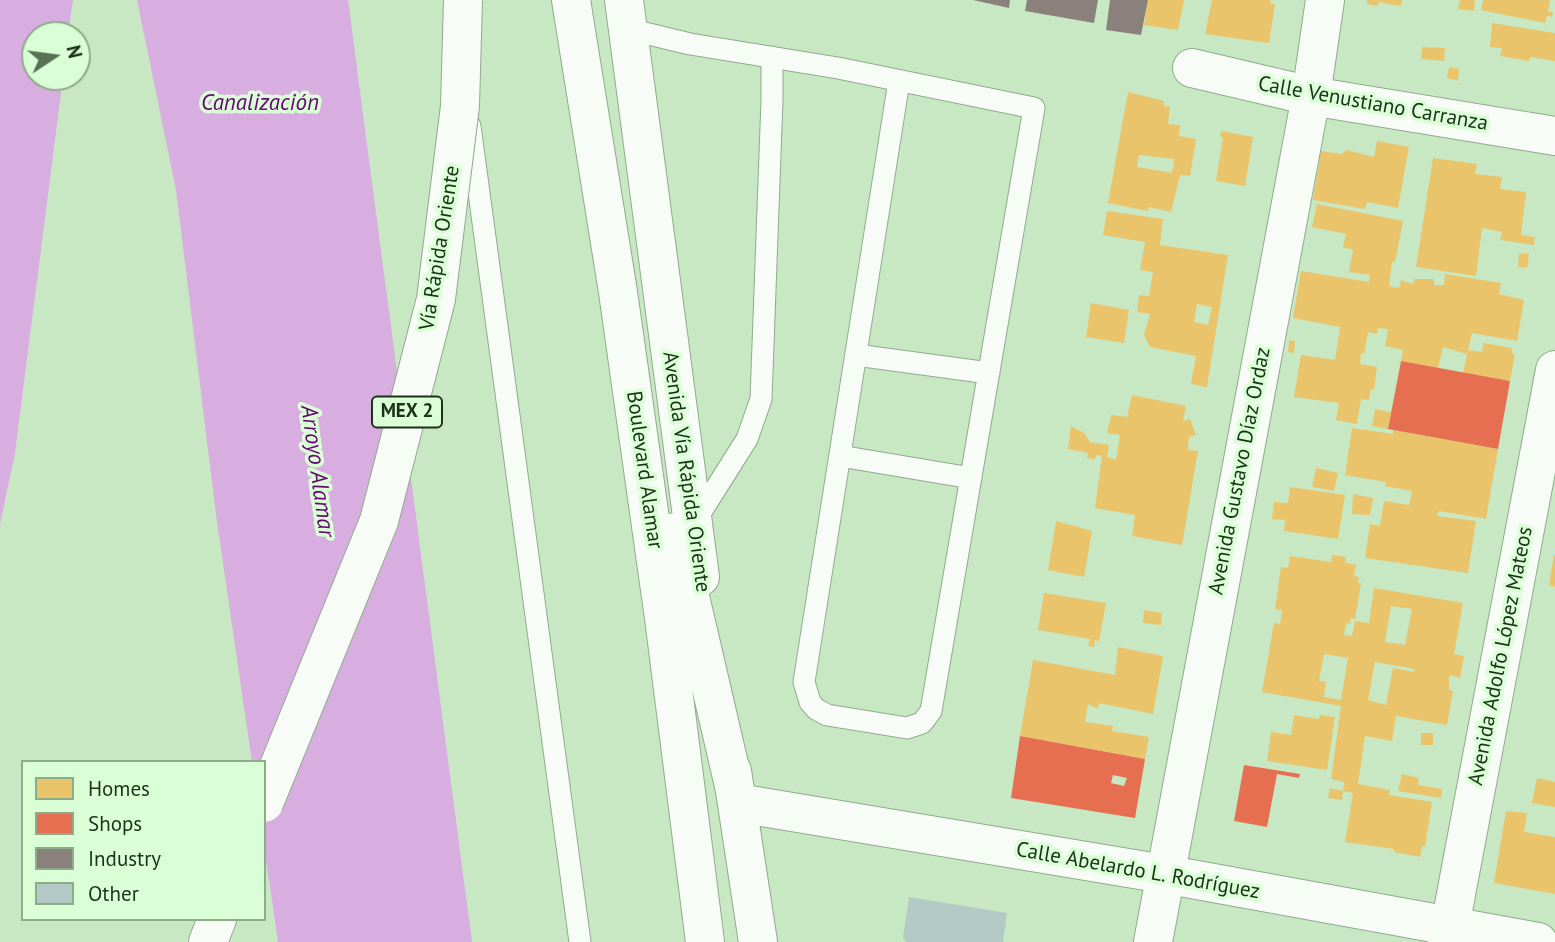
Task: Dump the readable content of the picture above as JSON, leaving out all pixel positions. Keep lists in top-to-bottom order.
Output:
{
  "streets": {
    "main road": [
      "Calle Venustiano Carranza",
      "Vía Rápida Oriente",
      "MEX 2",
      "Boulevard Alamar",
      "Avenida Gustavo Díaz Ordaz",
      "Avenida Vía Rápida Oriente",
      "Avenida Adolfo López Mateos",
      "Calle Abelardo L. Rodríguez"
    ]
  },
  "crossings": [
    ["Calle Venustiano Carranza", "Avenida Gustavo Díaz Ordaz"],
    ["Avenida Gustavo Díaz Ordaz", "Calle Abelardo L. Rodríguez"],
    ["Avenida Vía Rápida Oriente", "Calle Abelardo L. Rodríguez"],
    ["Avenida Adolfo López Mateos", "Calle Abelardo L. Rodríguez"]
  ],
  "water": ["Canalización", "Arroyo Alamar"],
  "legend": [
    "Homes",
    "Shops",
    "Industry",
    "Other"
  ],
  "north": "right"
}
